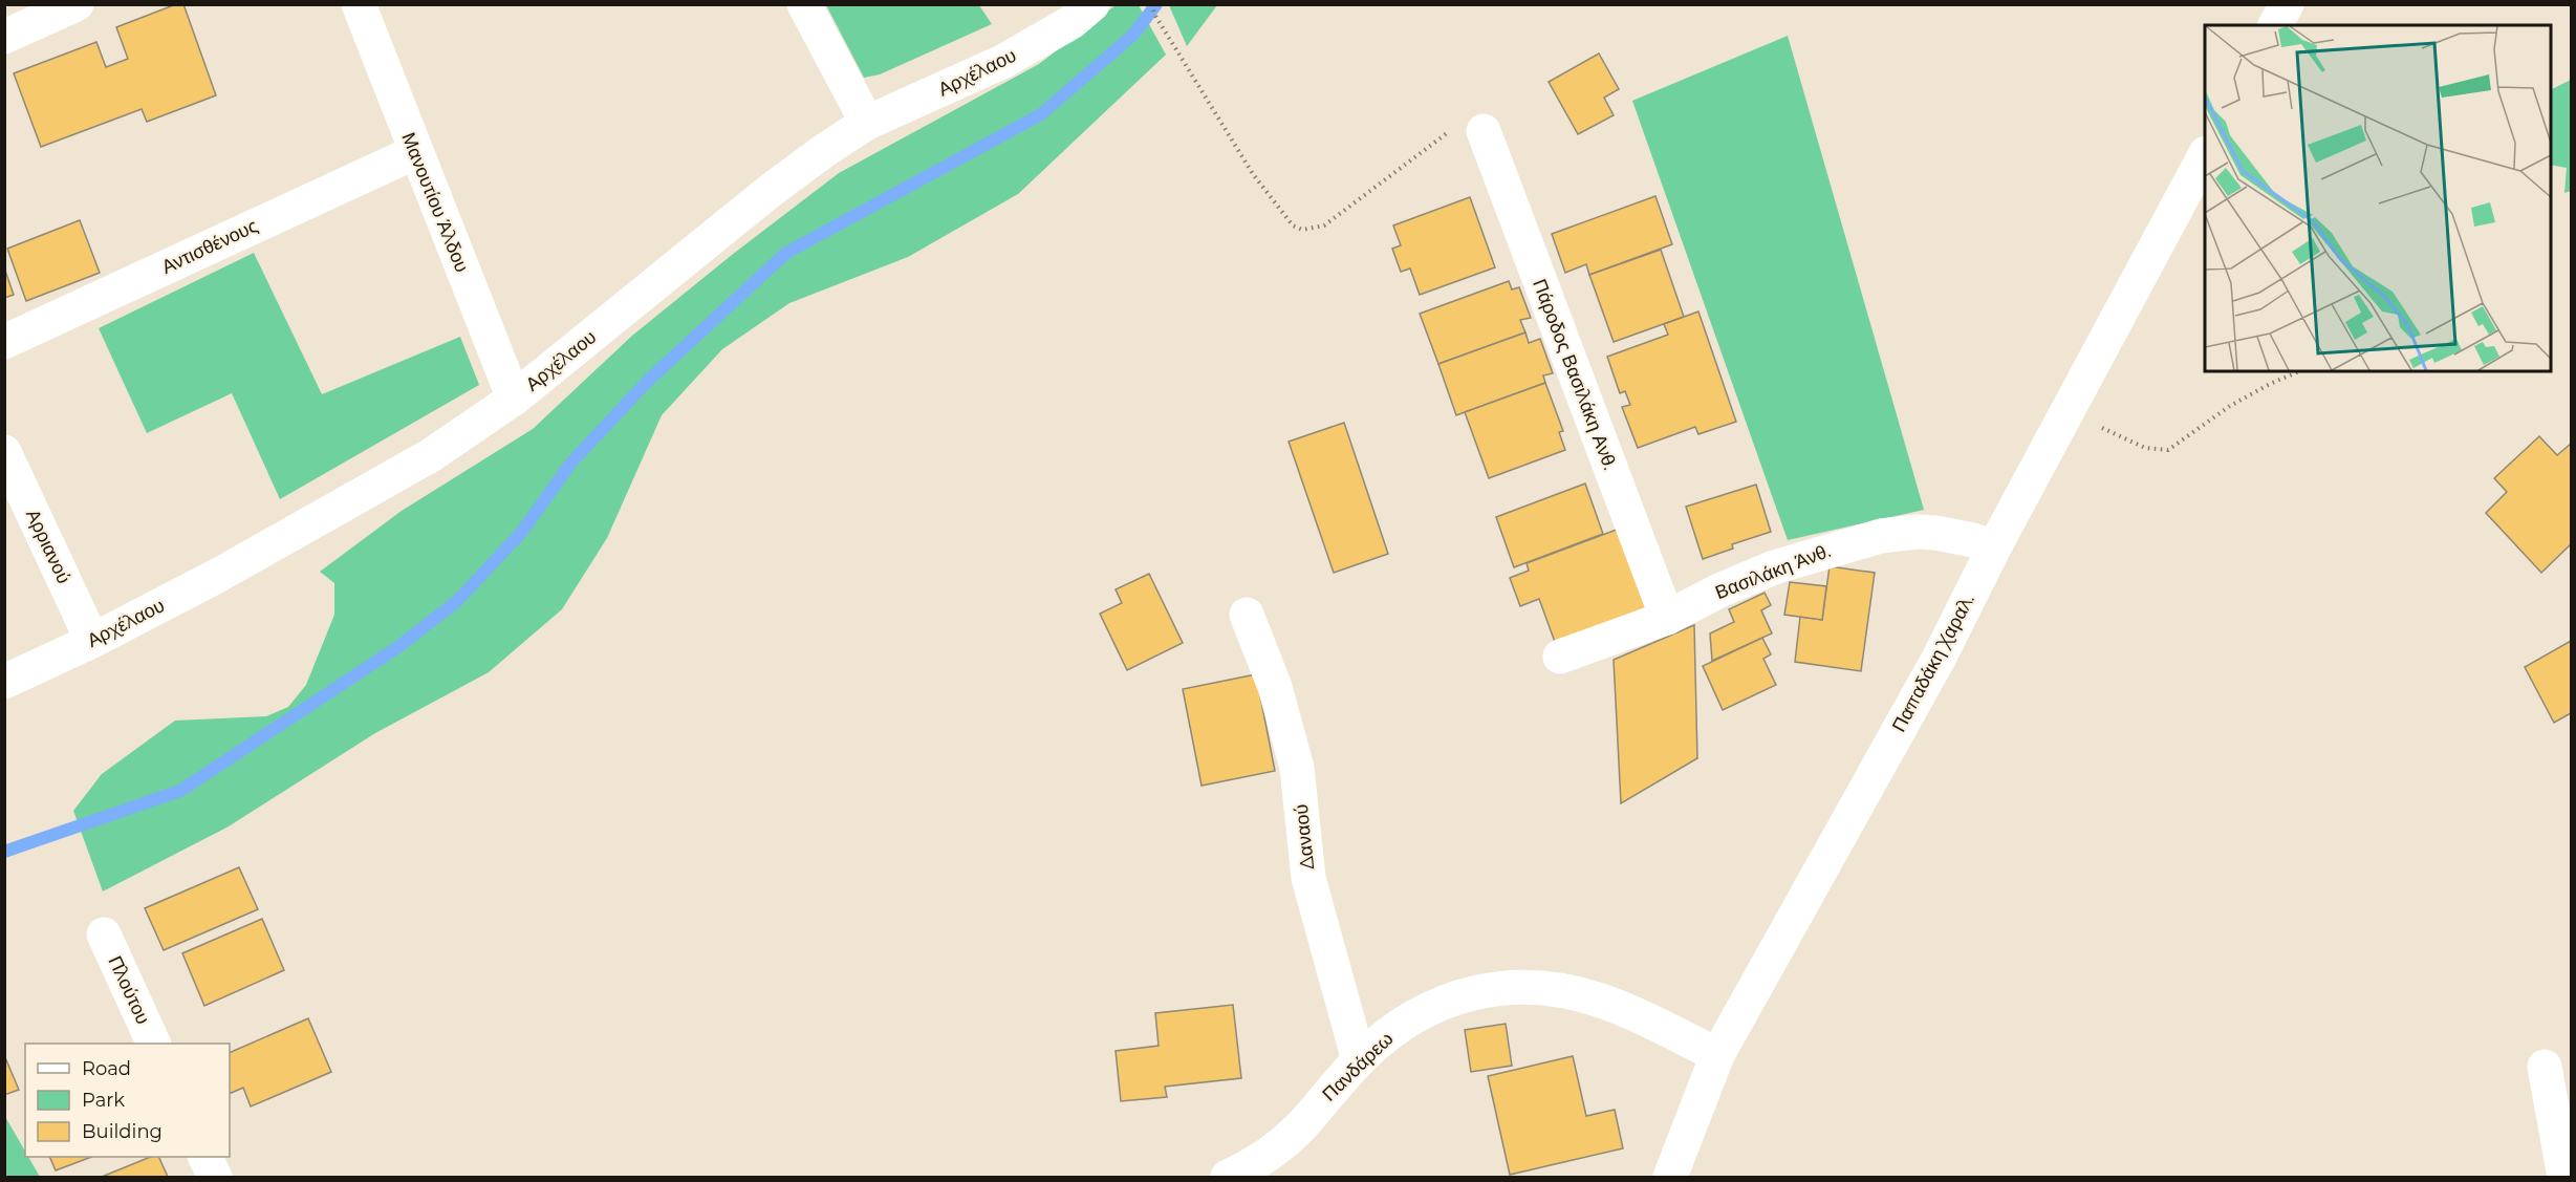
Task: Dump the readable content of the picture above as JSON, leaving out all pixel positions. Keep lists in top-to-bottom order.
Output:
{
  "streets": {
    "street": [
      "Αρχέλαου",
      "Μανουτίου Άλδου",
      "Αντισθένους",
      "Πάροδος Βασιλάκη Ανθ.",
      "Αρριανού",
      "Βασιλάκη Άνθ.",
      "Παπαδάκη Χαραλ.",
      "Δαναού",
      "Πλούτου",
      "Πανδάρεω"
    ]
  },
  "crossings": [
    ["Αρχέλαου", "Μανουτίου Άλδου"],
    ["Αρχέλαου", "Αρριανού"],
    ["Μανουτίου Άλδου", "Αντισθένους"],
    ["Πάροδος Βασιλάκη Ανθ.", "Βασιλάκη Άνθ."],
    ["Βασιλάκη Άνθ.", "Παπαδάκη Χαραλ."],
    ["Παπαδάκη Χαραλ.", "Πανδάρεω"],
    ["Δαναού", "Πανδάρεω"]
  ],
  "legend": ["Road", "Park", "Building"]
}
